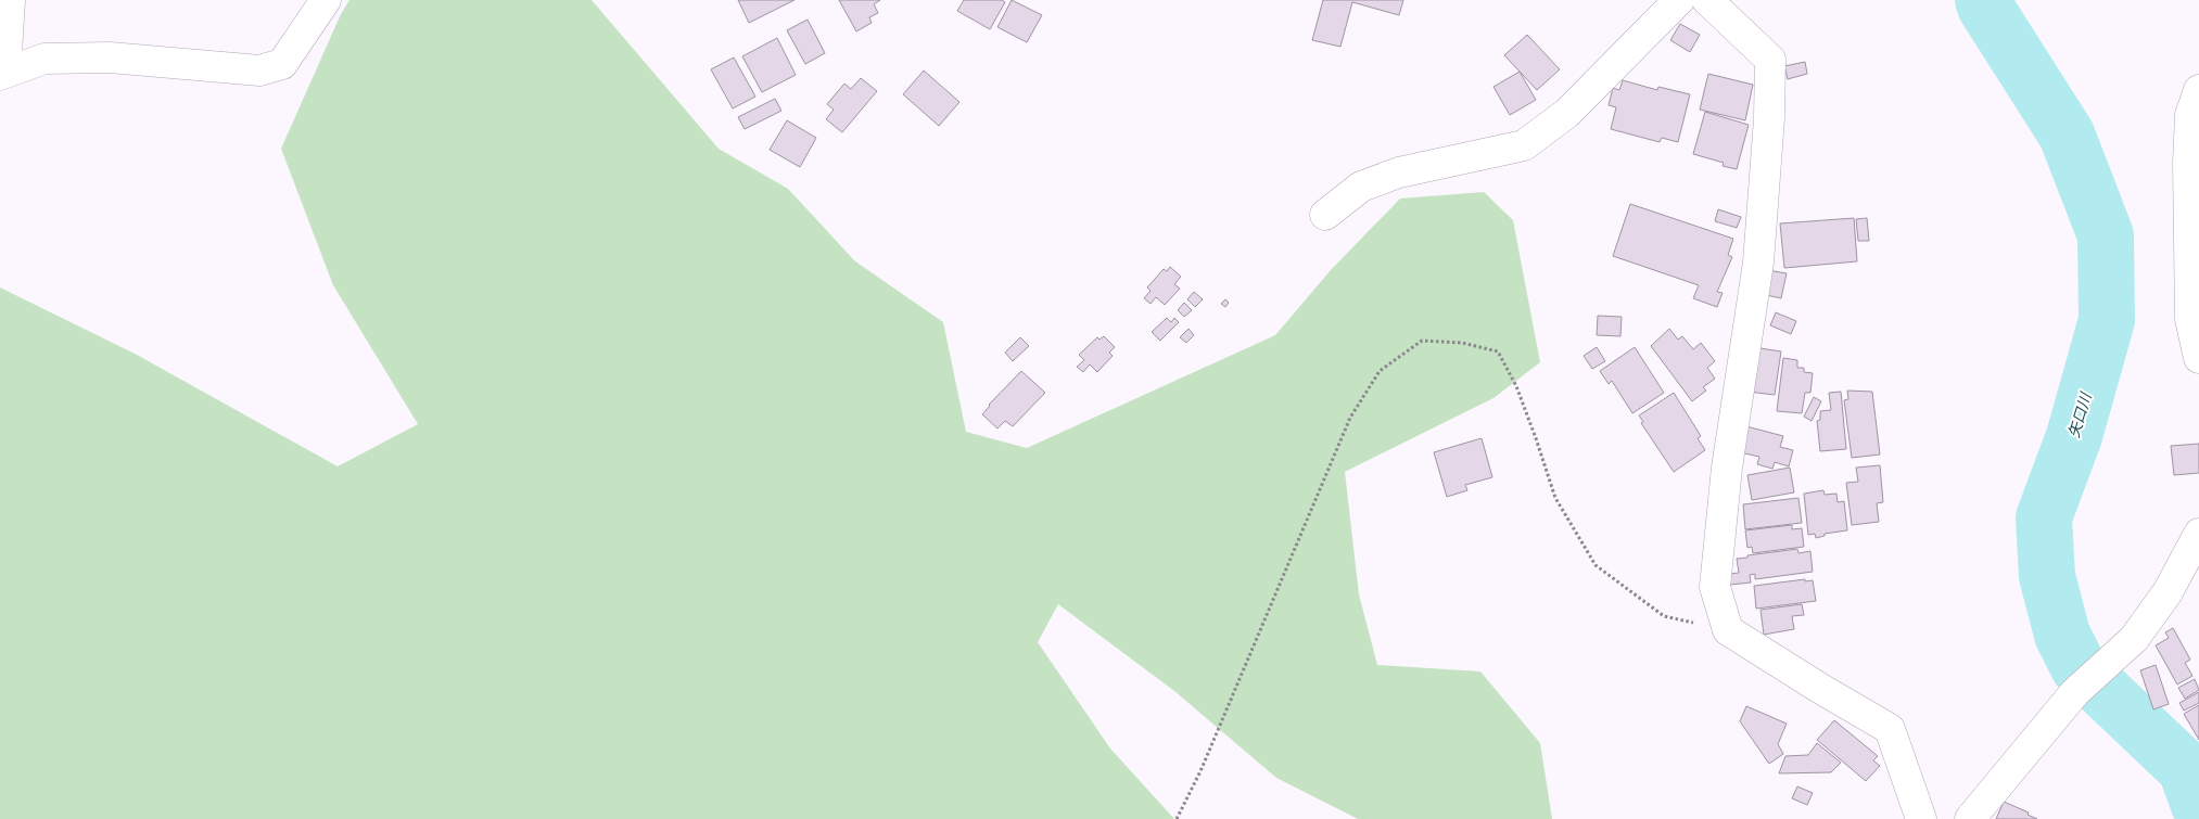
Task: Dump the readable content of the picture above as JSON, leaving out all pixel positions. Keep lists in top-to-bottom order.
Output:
{
  "water": ["矢口川"]
}
